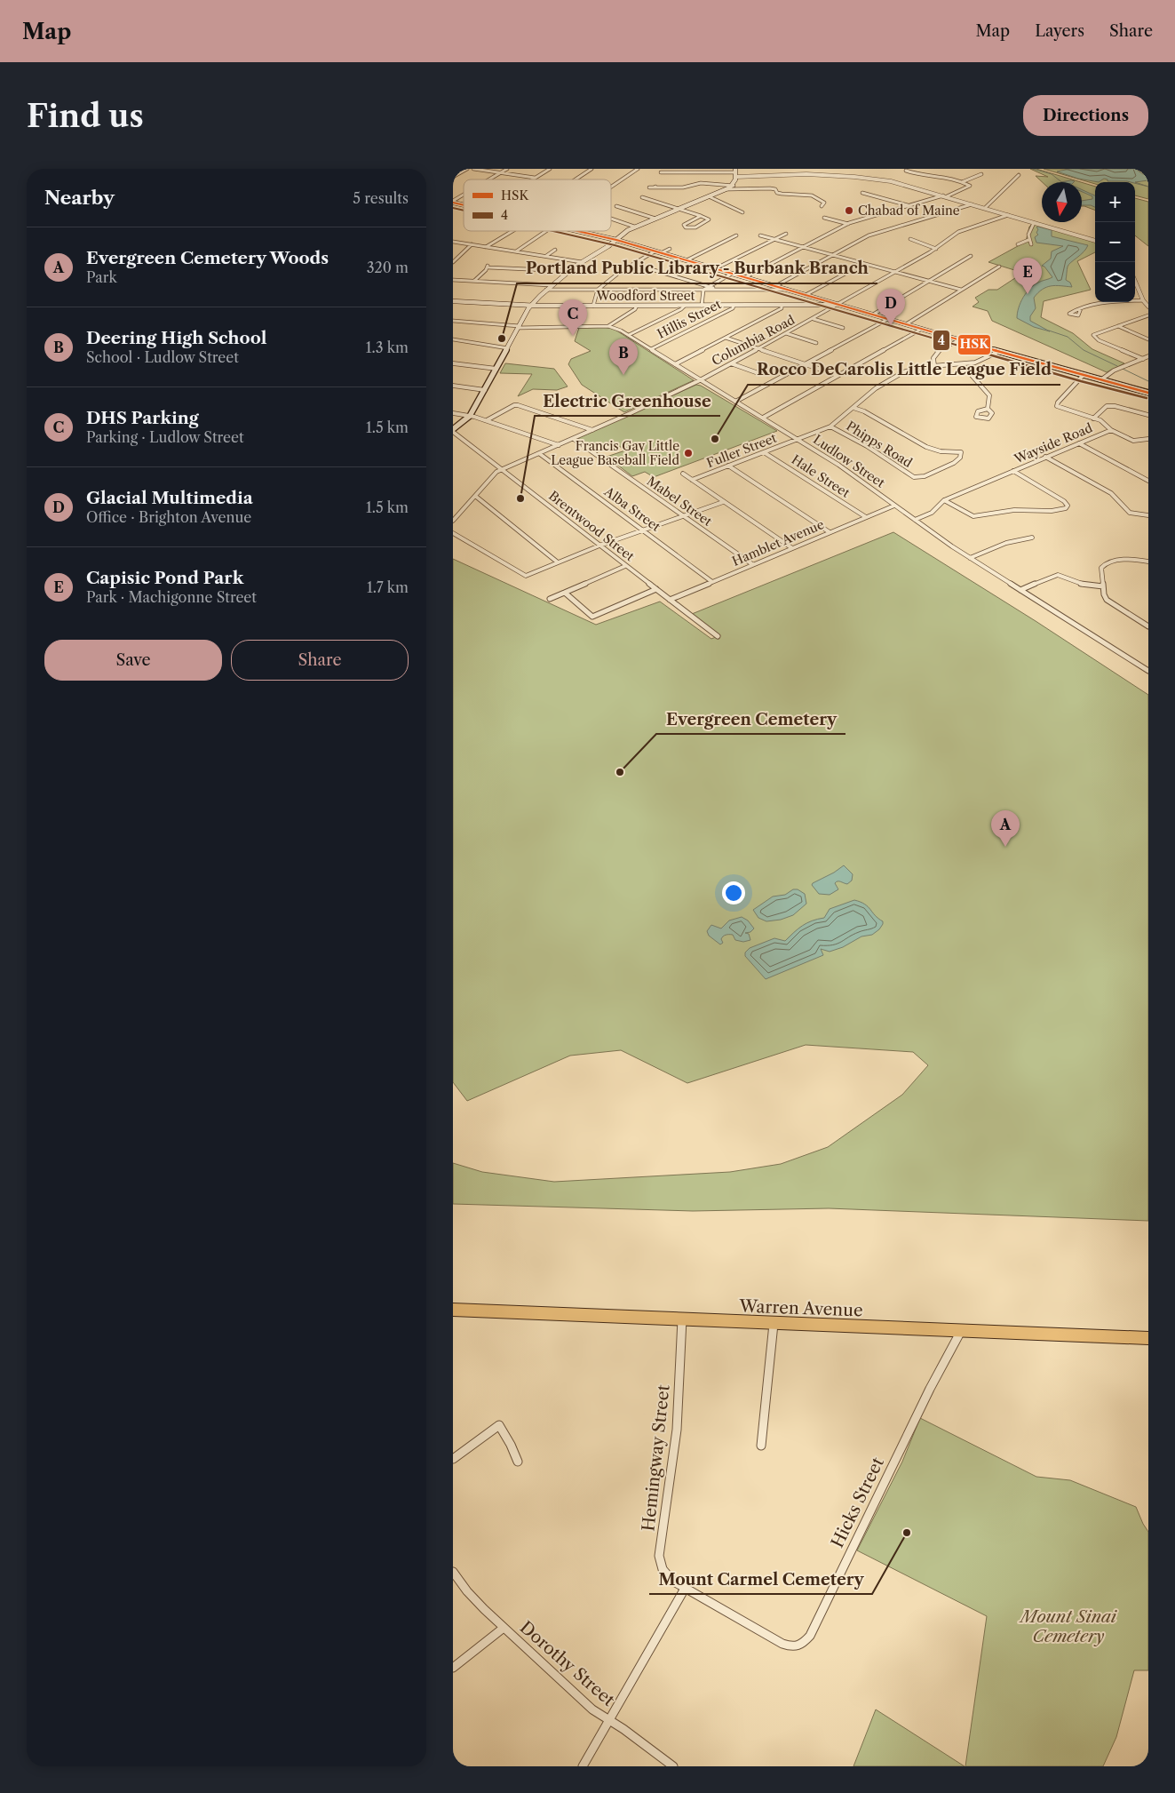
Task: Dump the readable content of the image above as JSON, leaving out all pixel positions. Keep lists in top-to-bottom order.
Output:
{
  "streets": {
    "main road": ["Woodford Street", "Warren Avenue"],
    "street": [
      "Hillis Street",
      "Columbia Road",
      "Wayside Road",
      "Phipps Road",
      "Fuller Street",
      "Ludlow Street",
      "Hale Street",
      "Mabel Street",
      "Alba Street",
      "Brentwood Street",
      "Hamblet Avenue",
      "Hemingway Street",
      "Hicks Street",
      "Dorothy Street"
    ]
  },
  "crossings": [
    ["Woodford Street", "Hillis Street"],
    ["Woodford Street", "Columbia Road"],
    ["Hillis Street", "Ludlow Street"],
    ["Columbia Road", "Ludlow Street"],
    ["Columbia Road", "Mabel Street"],
    ["Columbia Road", "Alba Street"],
    ["Columbia Road", "Brentwood Street"],
    ["Wayside Road", "Ludlow Street"],
    ["Phipps Road", "Fuller Street"],
    ["Fuller Street", "Ludlow Street"],
    ["Fuller Street", "Hale Street"],
    ["Ludlow Street", "Hamblet Avenue"],
    ["Hale Street", "Hamblet Avenue"],
    ["Mabel Street", "Hamblet Avenue"],
    ["Alba Street", "Hamblet Avenue"],
    ["Brentwood Street", "Hamblet Avenue"],
    ["Warren Avenue", "Hemingway Street"],
    ["Warren Avenue", "Hicks Street"],
    ["Hemingway Street", "Hicks Street"]
  ],
  "parks": ["Mount Sinai Cemetery"],
  "places": [
    "Chabad of Maine",
    "Portland Public Library - Burbank Branch",
    "Rocco DeCarolis Little League Field",
    "Francis Gay Little League Baseball Field",
    "Electric Greenhouse",
    "Evergreen Cemetery",
    "Mount Carmel Cemetery"
  ],
  "lines": ["transit line HSK", "transit line 4"],
  "legend": ["HSK", "4"],
  "north": "bottom",
  "page": {
    "header": "Map",
    "nav": ["Map", "Layers", "Share"],
    "buttons": [
      "Directions",
      ["Save", "Share"]
    ],
    "title": "Find us",
    "heading": ["Nearby", "5 results"],
    "map_buttons": ["+", "−"],
    "list": [
      {
        "mark": "A",
        "name": "Evergreen Cemetery Woods",
        "note": "Park",
        "value": "320 m"
      },
      {
        "mark": "B",
        "name": "Deering High School",
        "note": "School · Ludlow Street",
        "value": "1.3 km"
      },
      {
        "mark": "C",
        "name": "DHS Parking",
        "note": "Parking · Ludlow Street",
        "value": "1.5 km"
      },
      {
        "mark": "D",
        "name": "Glacial Multimedia",
        "note": "Office · Brighton Avenue",
        "value": "1.5 km"
      },
      {
        "mark": "E",
        "name": "Capisic Pond Park",
        "note": "Park · Machigonne Street",
        "value": "1.7 km"
      }
    ],
    "pins": [
      "E",
      "D",
      "C",
      "B",
      "A"
    ]
  }
}
